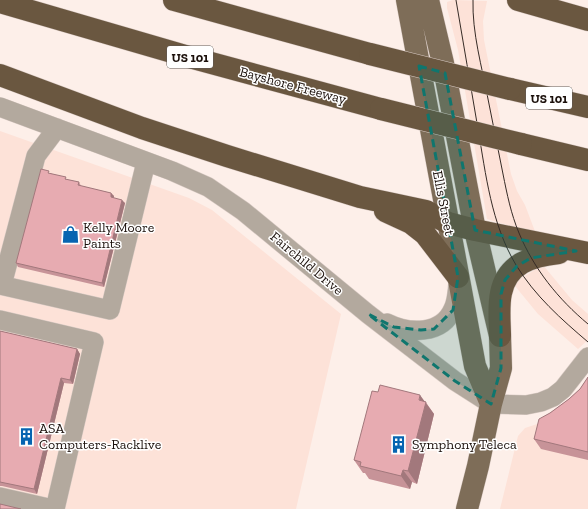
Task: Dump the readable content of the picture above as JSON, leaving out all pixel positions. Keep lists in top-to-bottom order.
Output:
{
  "streets": {
    "highway": ["US 101", "Bayshore Freeway"],
    "main road": ["Ellis Street"],
    "street": ["Fairchild Drive"]
  },
  "crossings": [
    ["Ellis Street", "Fairchild Drive"]
  ],
  "places": {
    "shop": ["Kelly Moore Paints"],
    "building": ["ASA Computers-Racklive", "Symphony Teleca"]
  }
}
